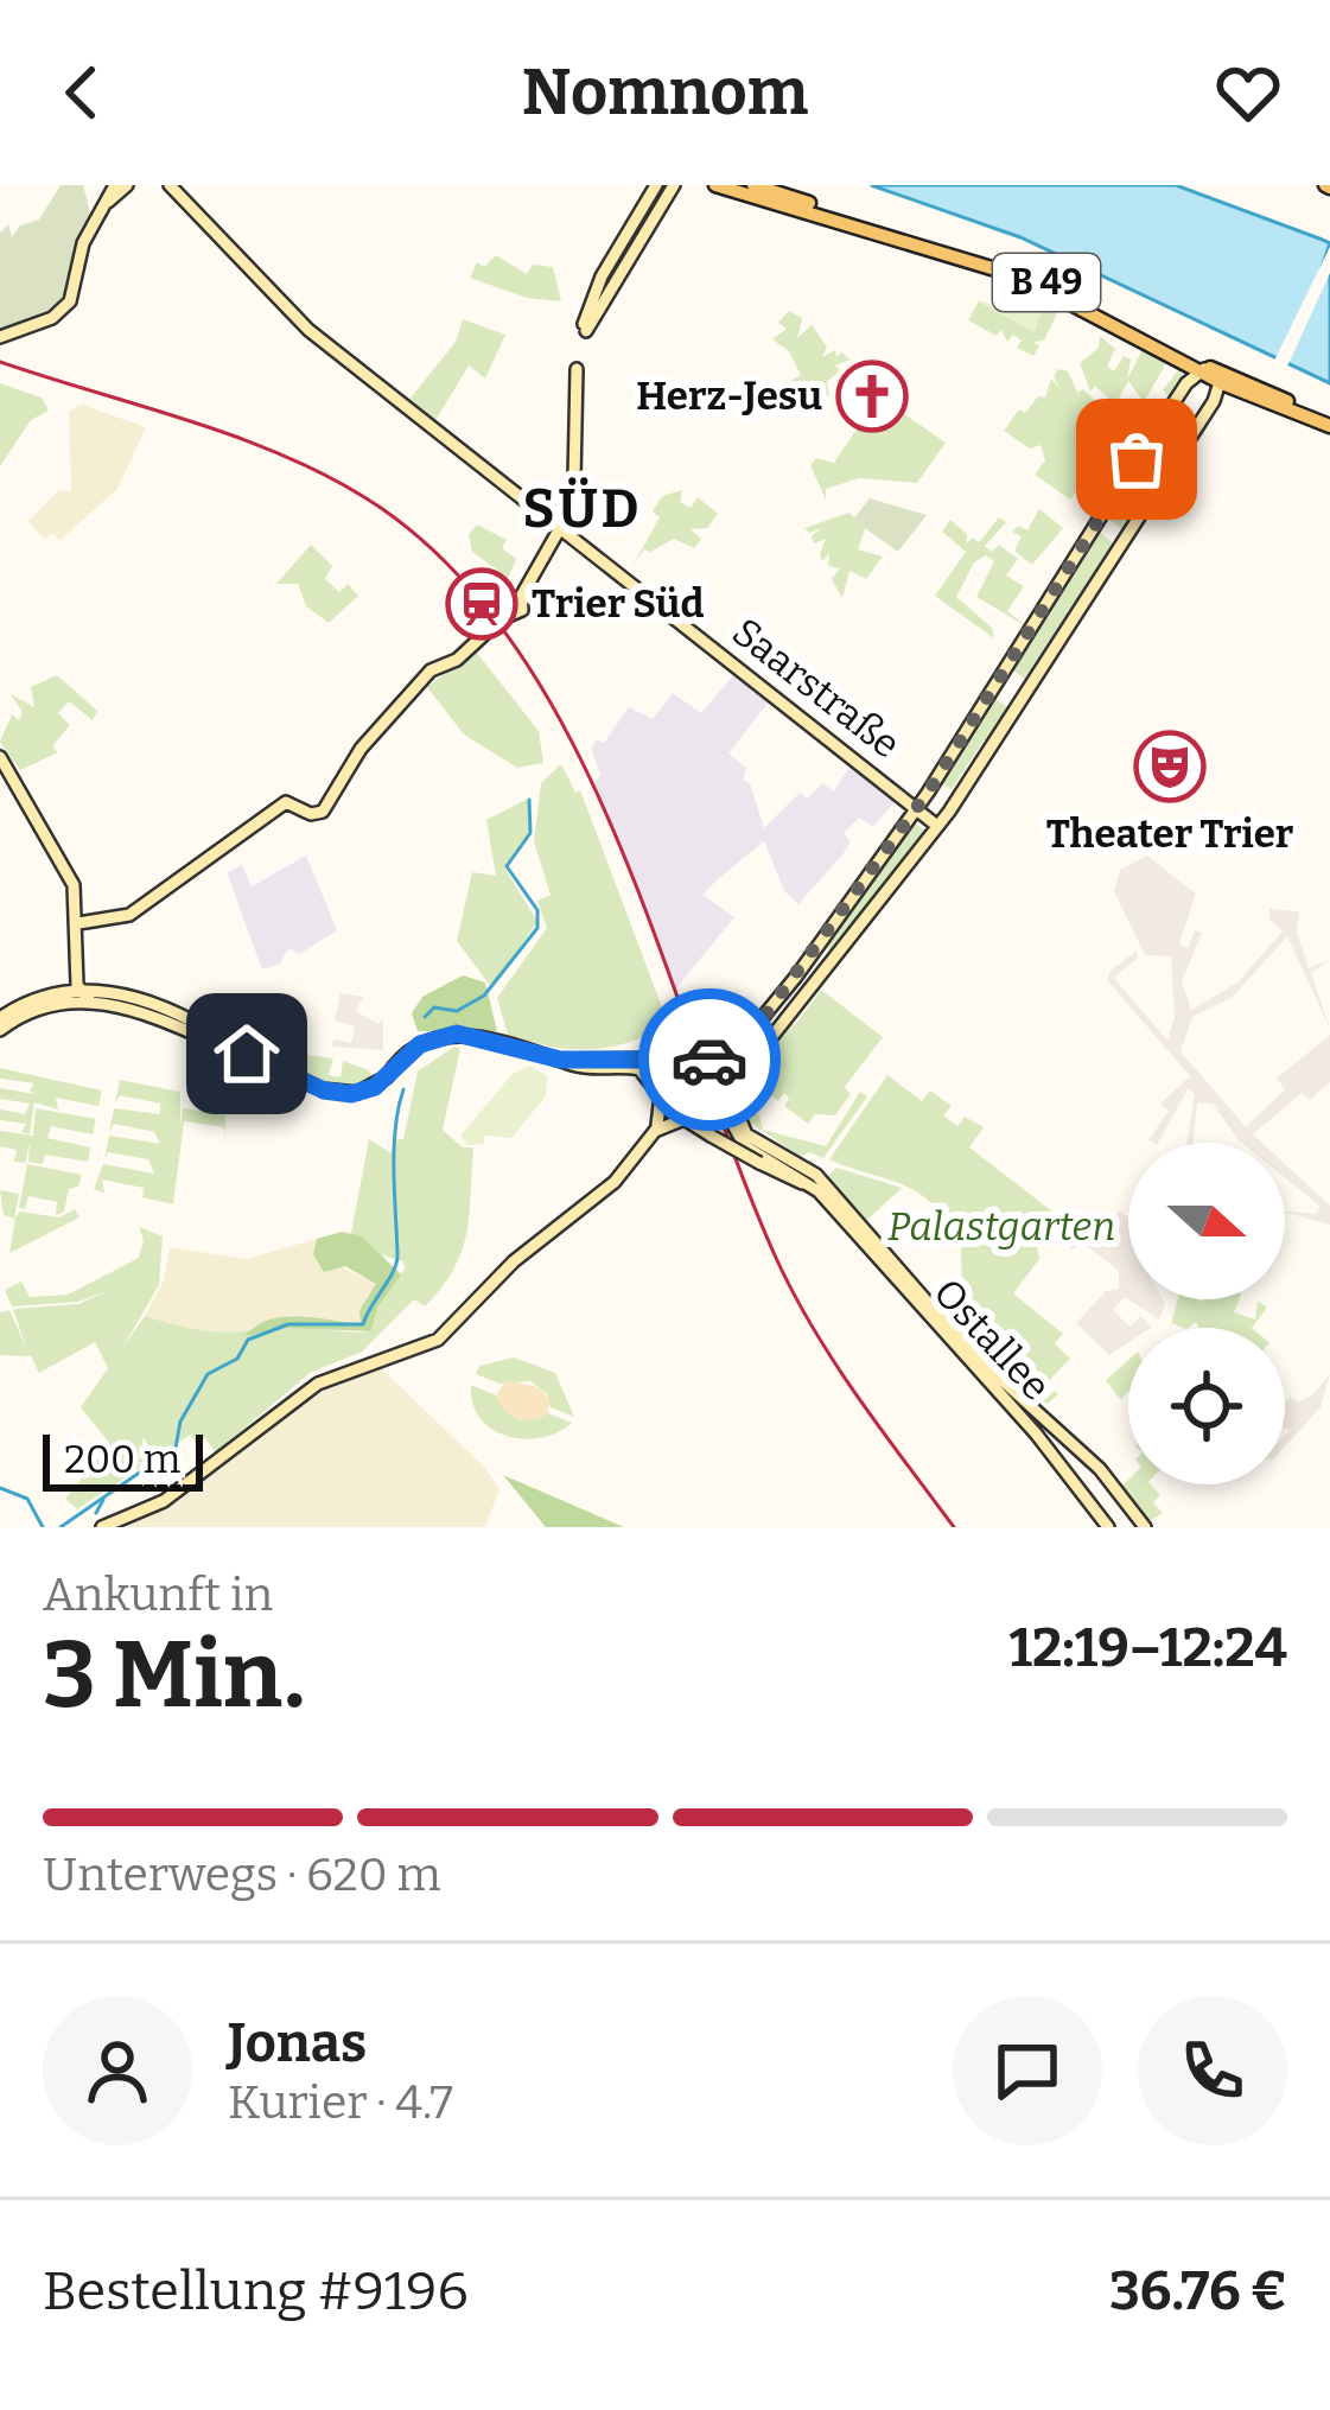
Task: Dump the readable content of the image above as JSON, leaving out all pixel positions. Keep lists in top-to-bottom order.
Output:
{
  "streets": {
    "main road": ["B 49", "Saarstraße", "Ostallee"]
  },
  "districts": ["SÜD"],
  "parks": ["Palastgarten"],
  "places": {
    "church": ["Herz-Jesu"],
    "station": ["Trier Süd"],
    "theatre": ["Theater Trier"]
  },
  "scale_bar": "200 m",
  "north": "right",
  "page": {
    "header": "Nomnom",
    "scale": "200 m",
    "heading": ["3 Min.", "Ankunft in", "12:19–12:24"],
    "panel": [
      "Jonas",
      "Kurier · 4.7",
      "Bestellung #9196",
      "36.76 €"
    ],
    "bar": "Unterwegs · 620 m"
  }
}
